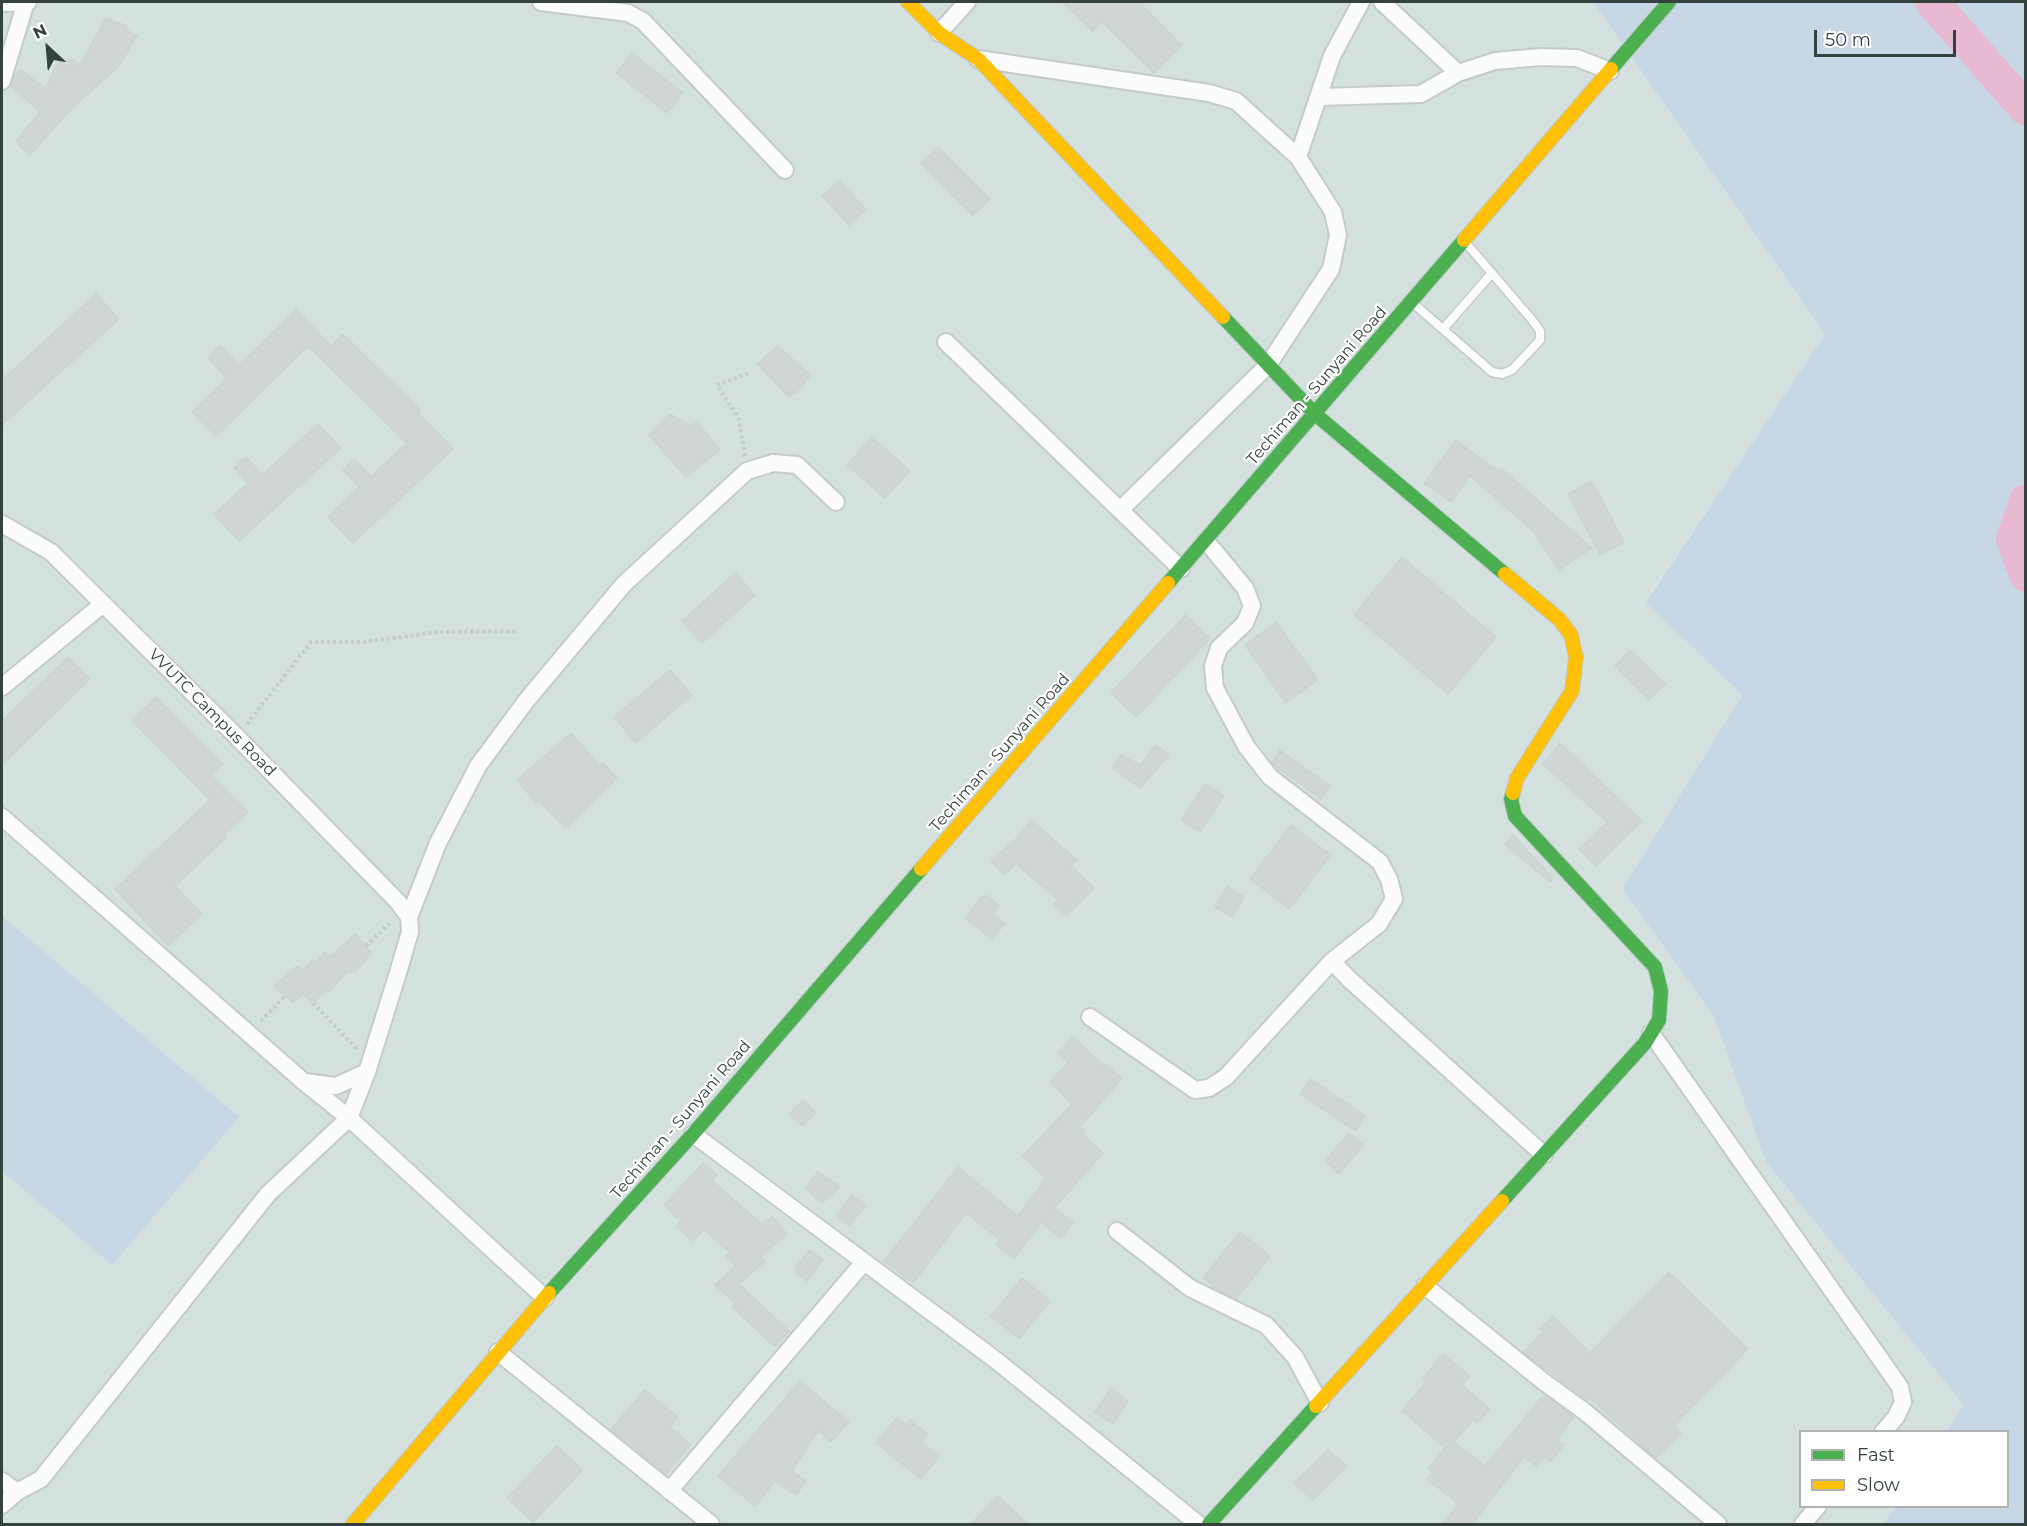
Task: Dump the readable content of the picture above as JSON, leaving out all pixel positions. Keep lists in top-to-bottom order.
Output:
{
  "streets": {
    "street": ["Techiman - Sunyani Road", "VVUTC Campus Road"]
  },
  "legend": ["Fast", "Slow"],
  "scale_bar": "50 m",
  "north": "top left"
}
